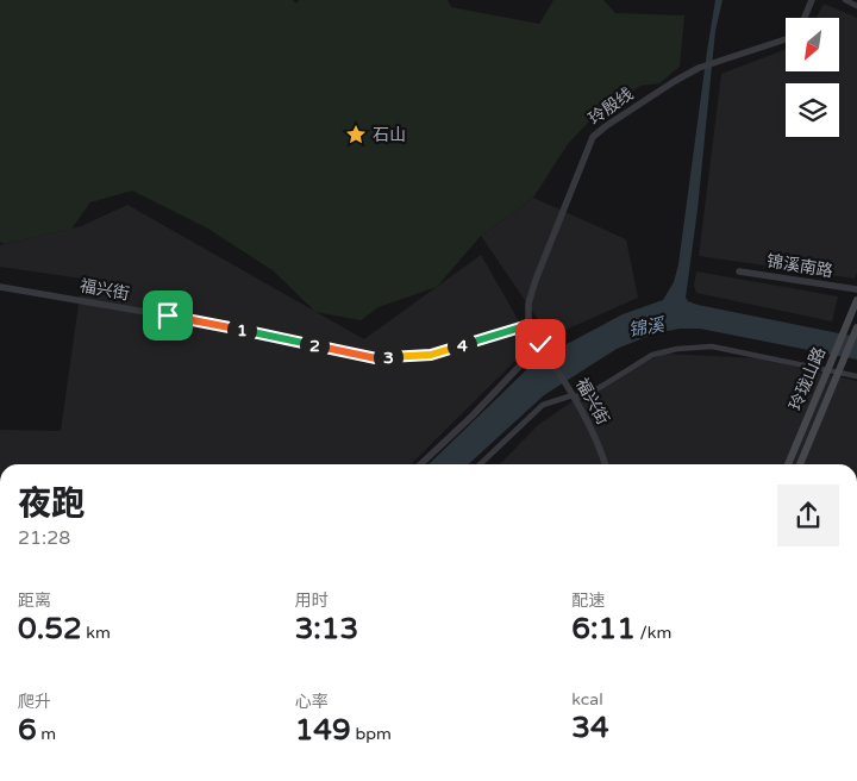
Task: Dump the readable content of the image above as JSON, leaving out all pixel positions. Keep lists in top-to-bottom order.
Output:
{
  "streets": {
    "main road": ["玲珑山路"],
    "street": ["玲殷线", "锦溪南路", "福兴街"]
  },
  "crossings": [
    ["玲殷线", "福兴街"]
  ],
  "water": ["锦溪"],
  "places": {
    "place": ["石山"]
  },
  "north": "bottom left",
  "page": {
    "pins": [
      "1",
      "2",
      "4",
      "3"
    ],
    "heading": ["夜跑", "21:28"],
    "stats": [
      ["距离", "0.52 km"],
      ["用时", "3:13"],
      ["配速", "6:11 /km"],
      ["爬升", "6 m"],
      ["心率", "149 bpm"],
      ["kcal", "34"]
    ]
  }
}
